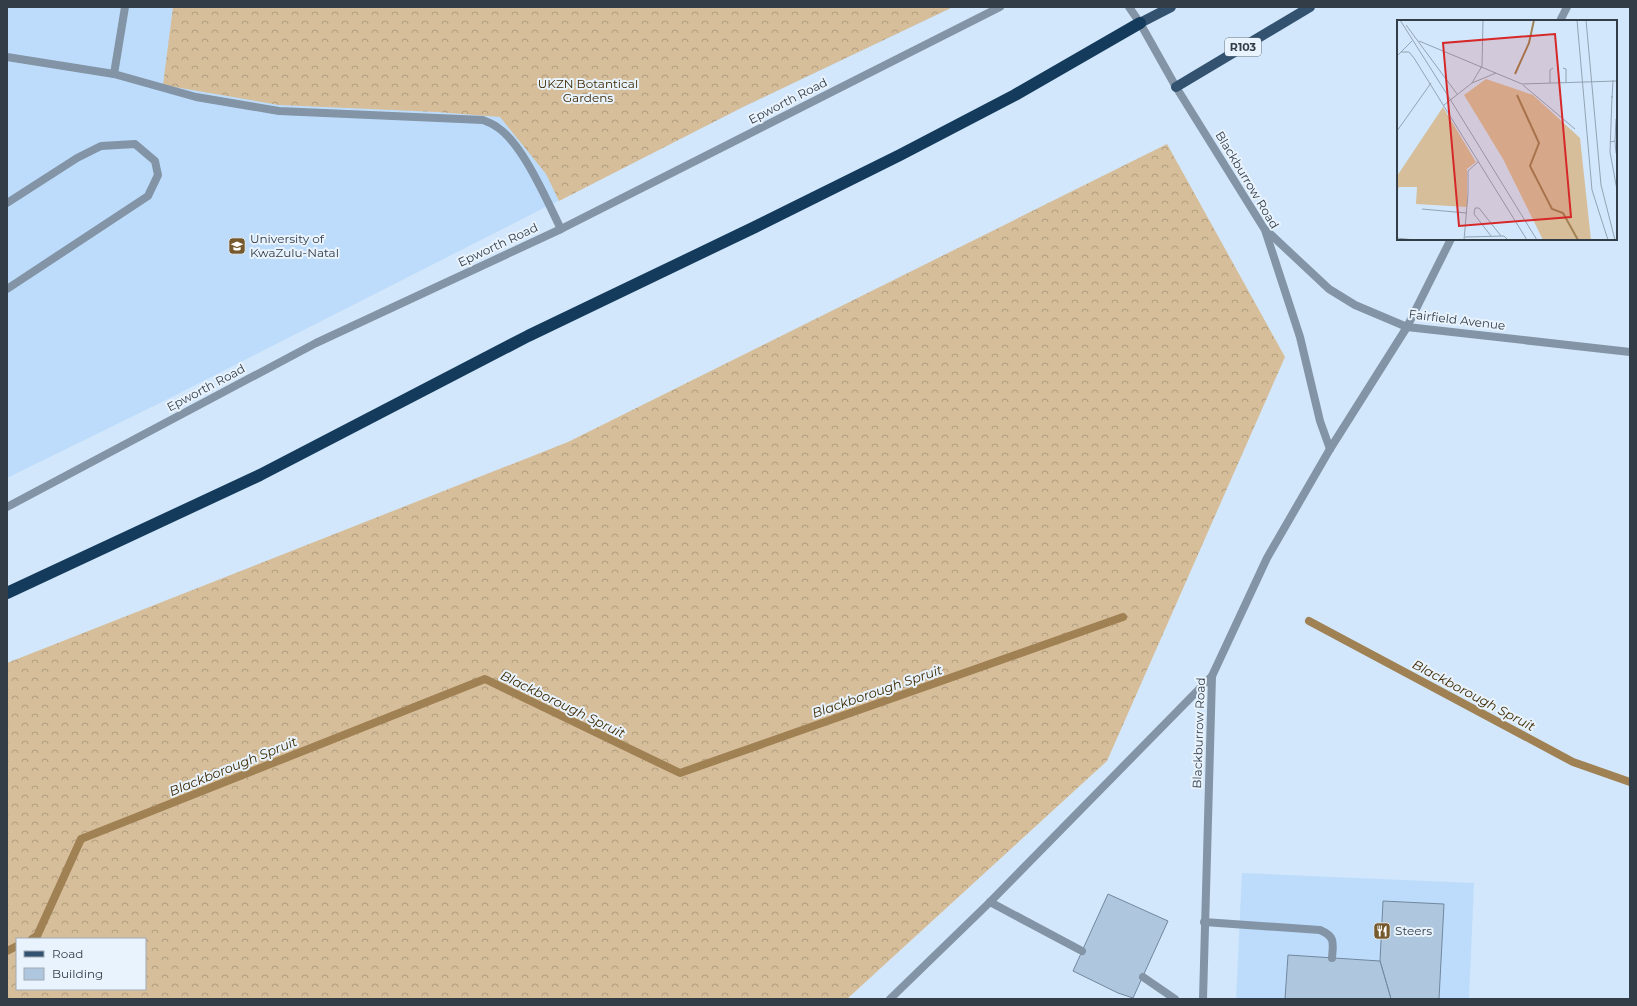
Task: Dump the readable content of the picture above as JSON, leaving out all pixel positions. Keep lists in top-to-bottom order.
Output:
{
  "streets": {
    "main road": ["R103"],
    "street": ["Epworth Road", "Blackburrow Road", "Fairfield Avenue"]
  },
  "crossings": [
    ["R103", "Blackburrow Road"],
    ["Blackburrow Road", "Fairfield Avenue"]
  ],
  "water": ["Blackborough Spruit"],
  "parks": ["UKZN Botantical Gardens"],
  "places": {
    "school or university": ["University of KwaZulu-Natal"],
    "restaurant": ["Steers"]
  },
  "legend": ["Road", "Building"]
}
